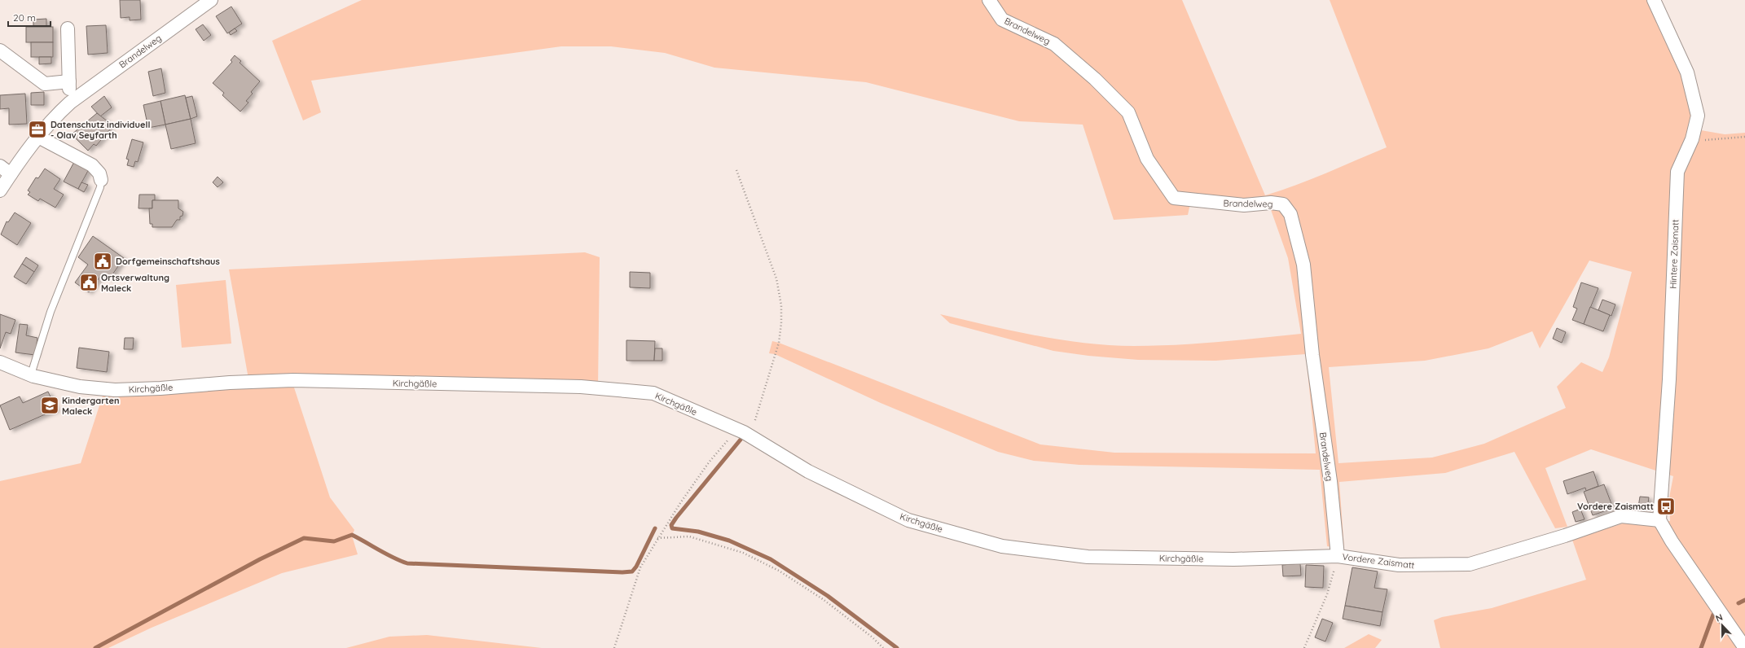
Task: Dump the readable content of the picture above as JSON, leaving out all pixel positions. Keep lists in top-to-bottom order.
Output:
{
  "streets": {
    "street": [
      "Brandelweg",
      "Hintere Zaismatt",
      "Kirchgäßle",
      "Vordere Zaismatt"
    ]
  },
  "crossings": [
    ["Brandelweg", "Vordere Zaismatt"],
    ["Hintere Zaismatt", "Vordere Zaismatt"],
    ["Kirchgäßle", "Vordere Zaismatt"]
  ],
  "places": {
    "office": ["Datenschutz individuell - Olav Seyfarth"],
    "public building": ["Dorfgemeinschaftshaus", "Ortsverwaltung Maleck"],
    "school or university": ["Kindergarten Maleck"],
    "bus stop": ["Vordere Zaismatt"]
  },
  "scale_bar": "20 m",
  "north": "top"
}
